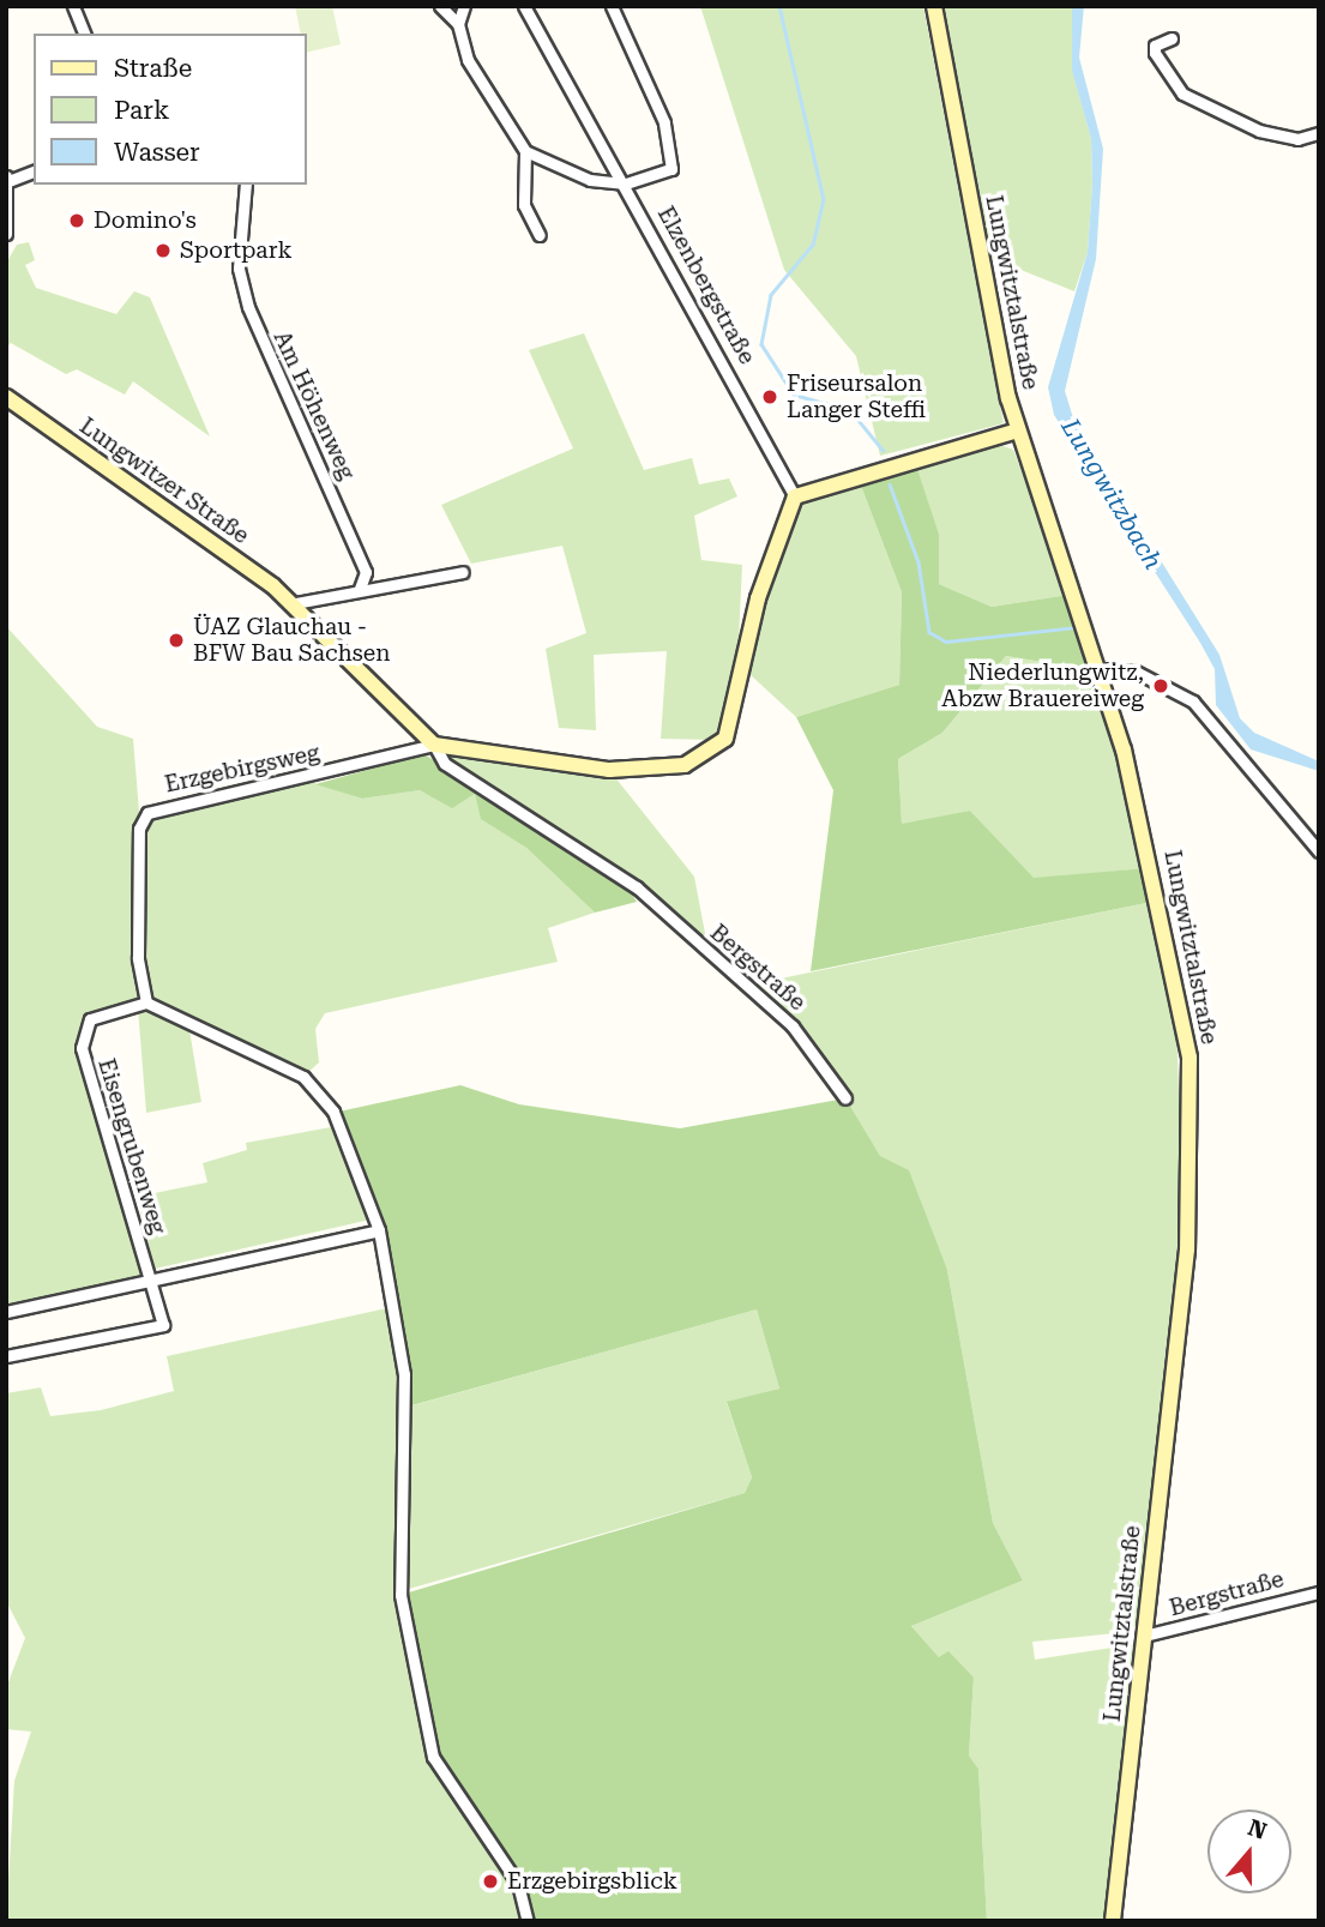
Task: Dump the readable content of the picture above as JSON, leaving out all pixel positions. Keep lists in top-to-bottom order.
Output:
{
  "streets": {
    "main road": ["Lungwitztalstraße", "Lungwitzer Straße"],
    "street": [
      "Elzenbergstraße",
      "Am Höhenweg",
      "Erzgebirgsweg",
      "Bergstraße",
      "Eisengrubenweg"
    ]
  },
  "crossings": [
    ["Lungwitztalstraße", "Bergstraße"],
    ["Lungwitzer Straße", "Erzgebirgsweg"],
    ["Lungwitzer Straße", "Bergstraße"],
    ["Erzgebirgsweg", "Bergstraße"],
    ["Erzgebirgsweg", "Eisengrubenweg"]
  ],
  "water": ["Lungwitzbach"],
  "places": [
    "Domino's",
    "Sportpark",
    "Friseursalon Langer Steffi",
    "ÜAZ Glauchau - BFW Bau Sachsen",
    "Niederlungwitz, Abzw Brauereiweg",
    "Erzgebirgsblick"
  ],
  "legend": ["Straße", "Park", "Wasser"],
  "north": "top"
}
